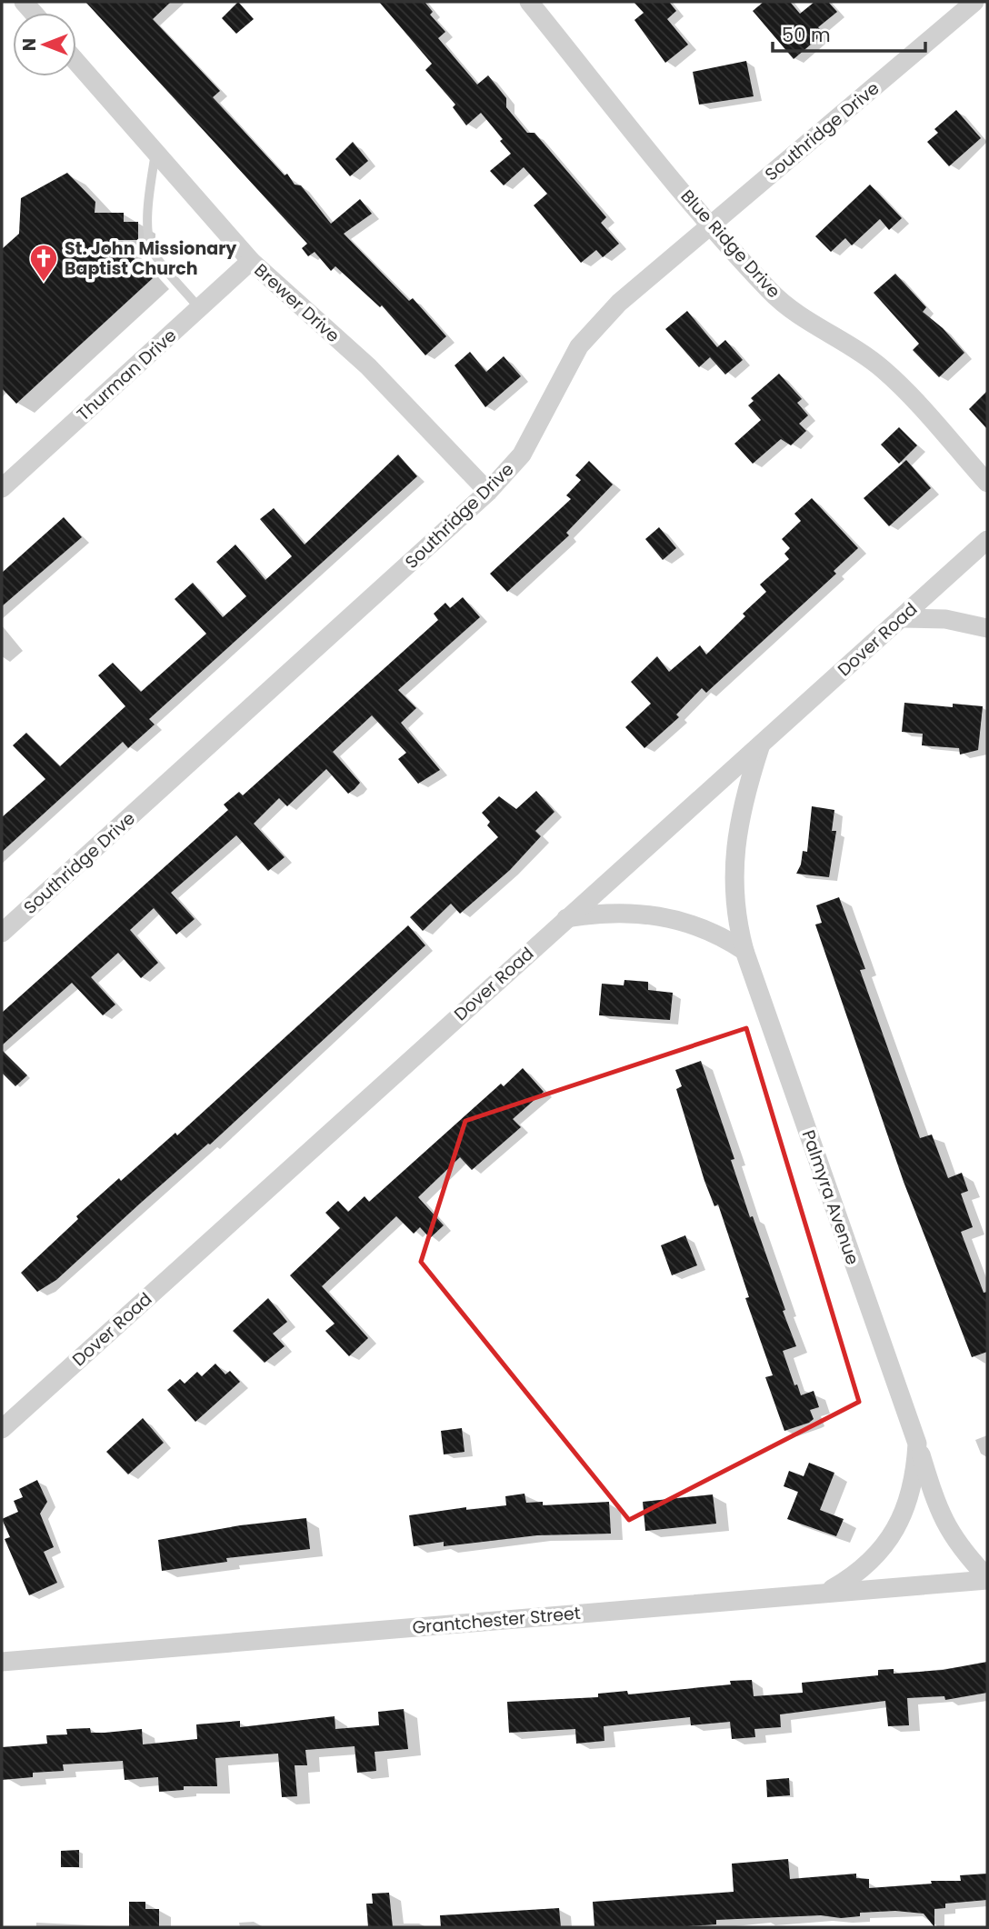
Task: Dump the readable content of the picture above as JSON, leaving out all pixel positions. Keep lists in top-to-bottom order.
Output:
{
  "streets": {
    "street": [
      "Southridge Drive",
      "Blue Ridge Drive",
      "Brewer Drive",
      "Thurman Drive",
      "Dover Road",
      "Palmyra Avenue",
      "Grantchester Street"
    ]
  },
  "crossings": [
    ["Southridge Drive", "Blue Ridge Drive"],
    ["Southridge Drive", "Brewer Drive"],
    ["Brewer Drive", "Thurman Drive"],
    ["Dover Road", "Palmyra Avenue"],
    ["Palmyra Avenue", "Grantchester Street"]
  ],
  "places": {
    "church": ["St. John Missionary Baptist Church"]
  },
  "scale_bar": "50 m",
  "north": "left"
}
